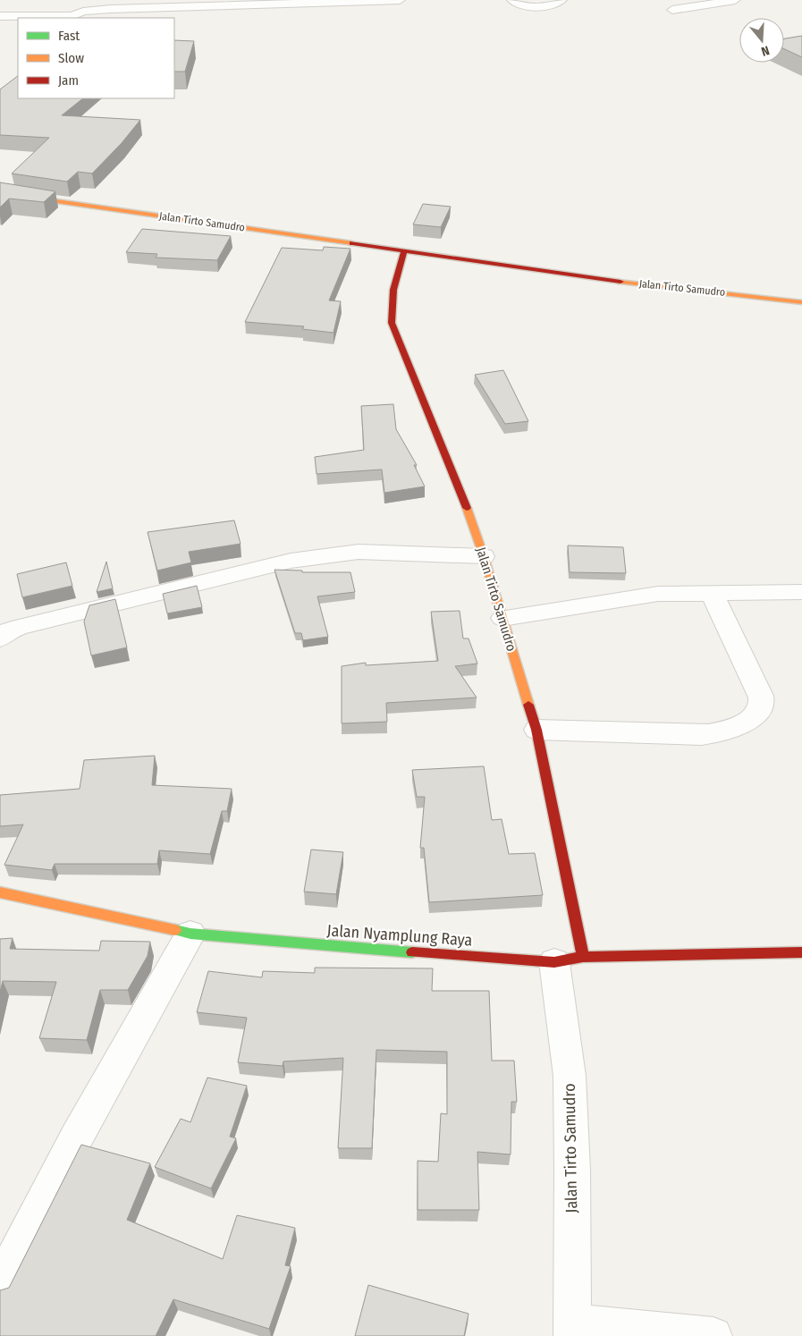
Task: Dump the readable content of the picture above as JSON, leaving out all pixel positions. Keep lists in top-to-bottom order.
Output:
{
  "streets": {
    "street": ["Jalan Tirto Samudro", "Jalan Nyamplung Raya"]
  },
  "crossings": [
    ["Jalan Tirto Samudro", "Jalan Nyamplung Raya"]
  ],
  "legend": ["Fast", "Slow", "Jam"],
  "north": "bottom"
}
